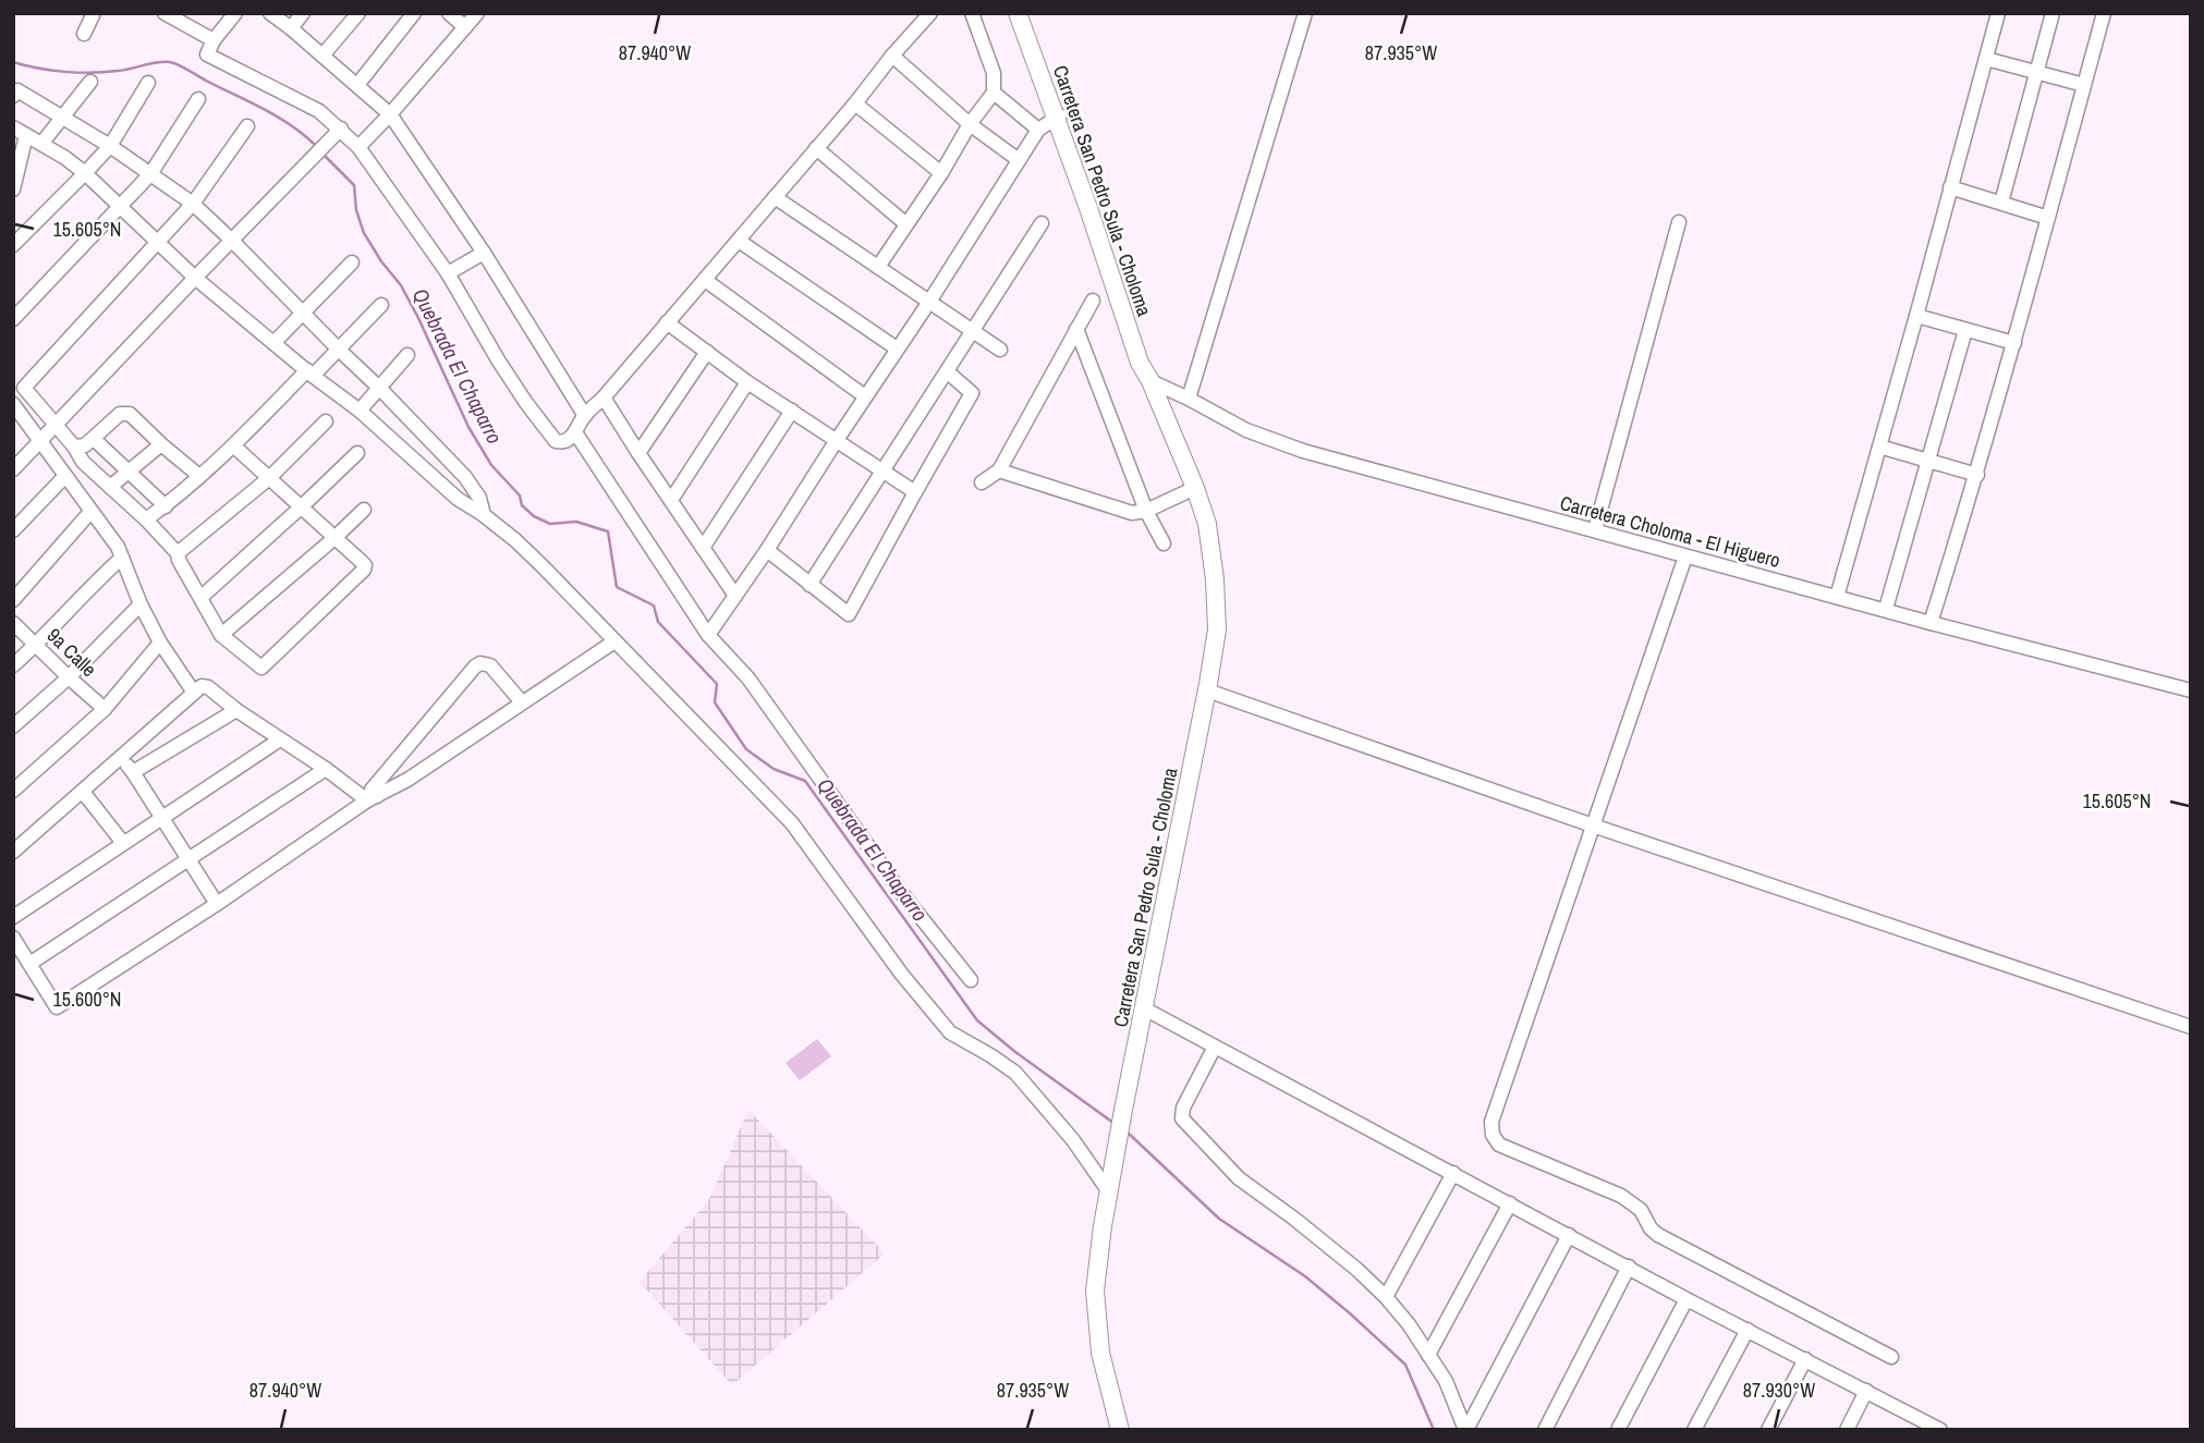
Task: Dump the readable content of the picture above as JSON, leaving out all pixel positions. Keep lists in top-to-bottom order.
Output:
{
  "streets": {
    "main road": ["Carretera San Pedro Sula - Choloma"],
    "street": ["Carretera Choloma - El Higuero", "9a Calle"]
  },
  "crossings": [
    ["Carretera San Pedro Sula - Choloma", "Carretera Choloma - El Higuero"]
  ],
  "water": ["Quebrada El Chaparro"],
  "coordinates": [
    "87.940°W",
    "87.935°W",
    "15.605°N",
    "15.600°N",
    "87.930°W"
  ]
}
